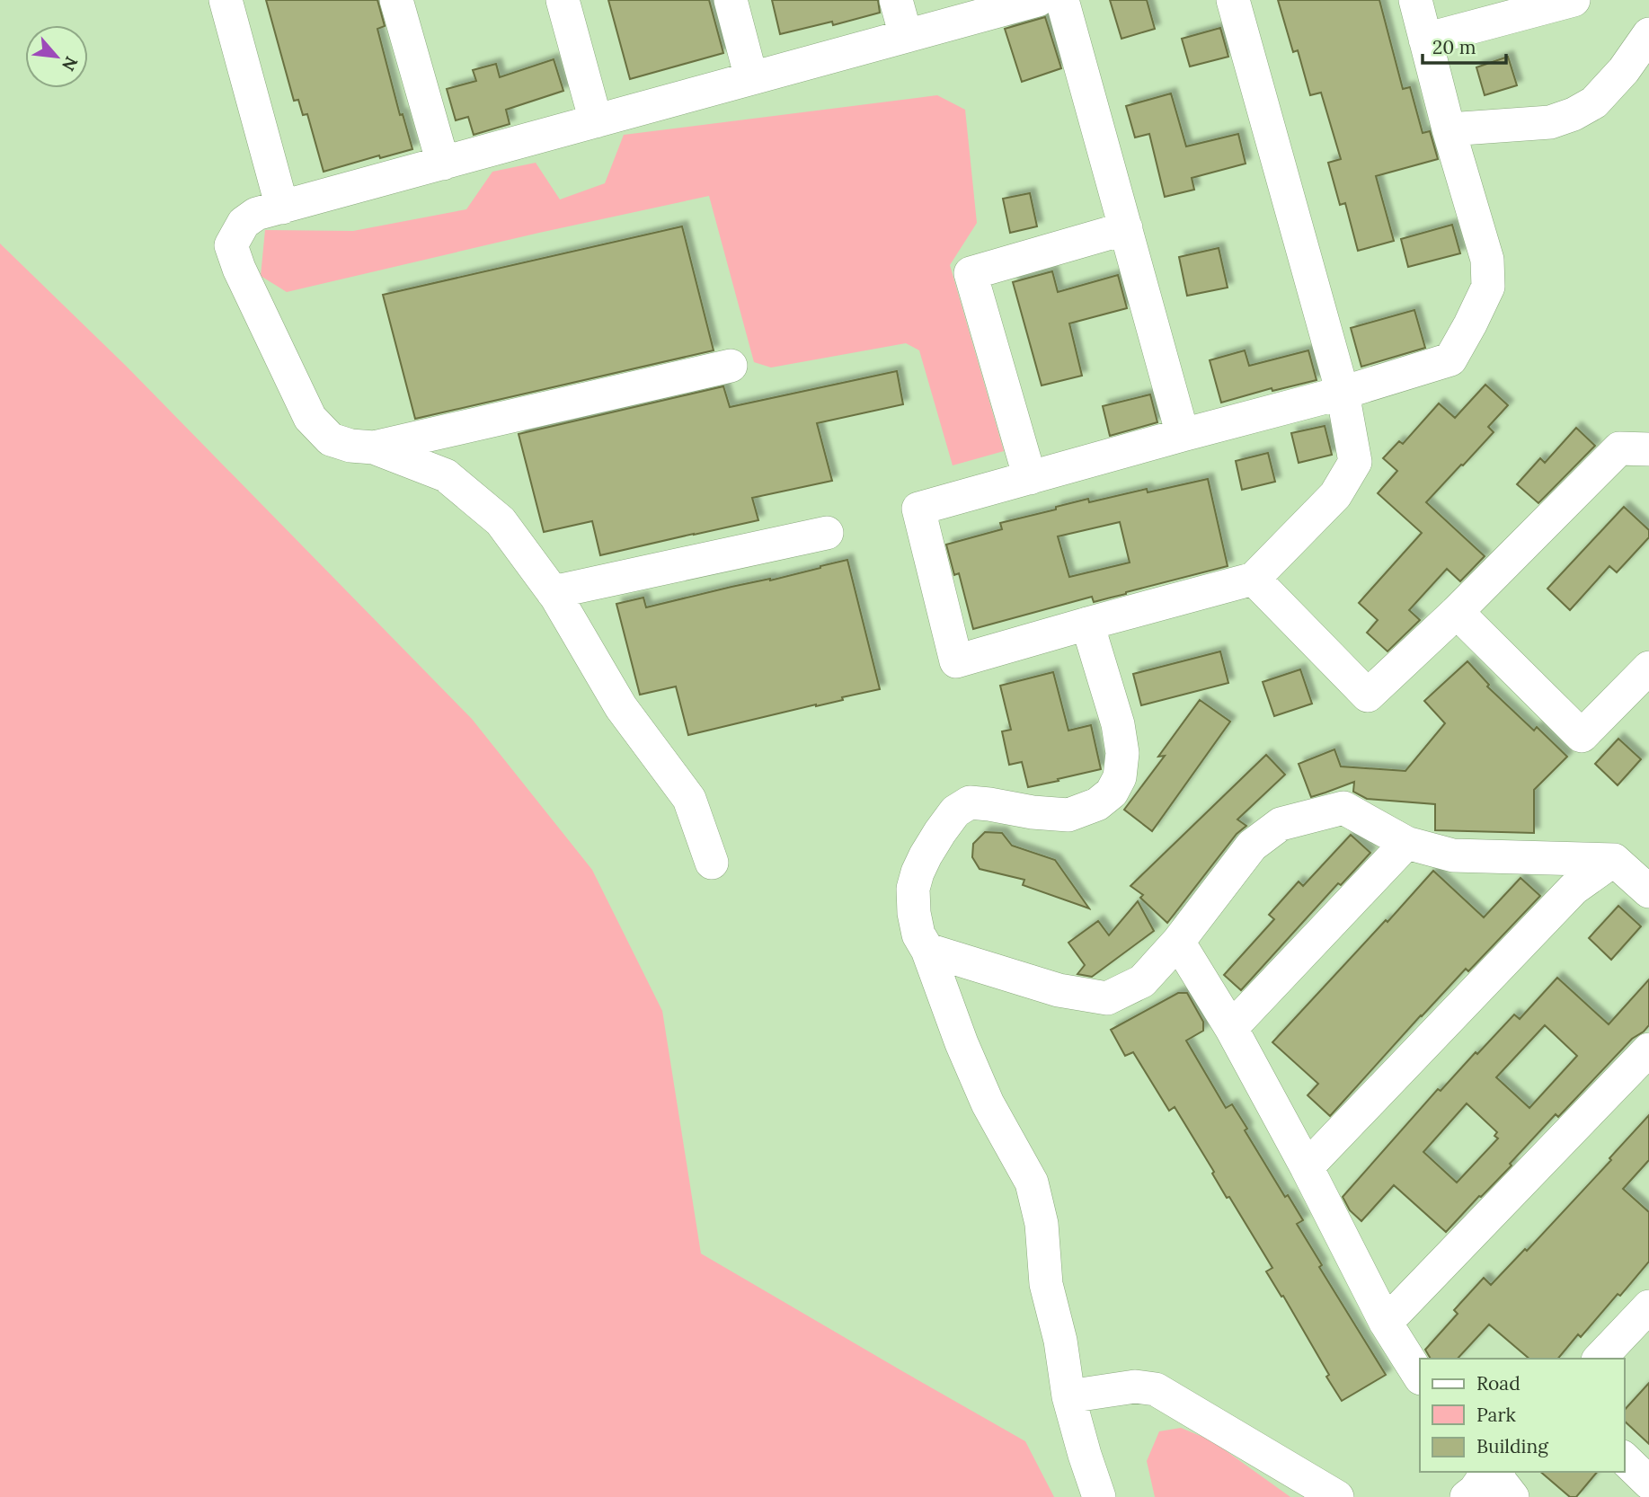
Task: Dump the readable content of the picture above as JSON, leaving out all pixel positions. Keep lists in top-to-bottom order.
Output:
{
  "legend": ["Road", "Park", "Building"],
  "scale_bar": "20 m",
  "north": "bottom right"
}
